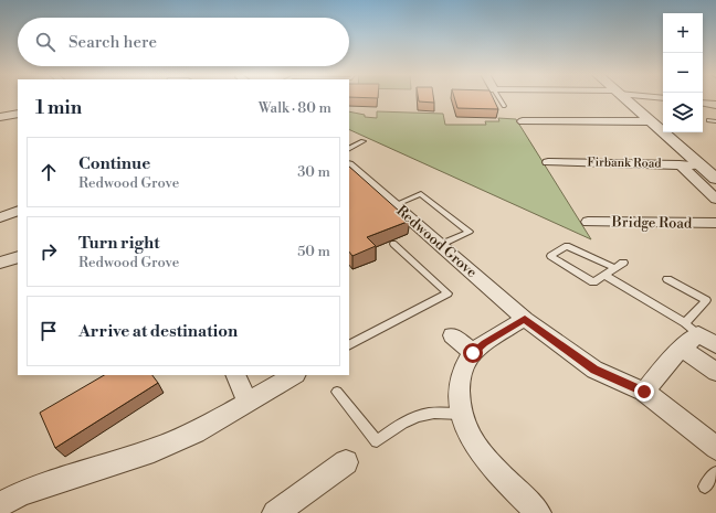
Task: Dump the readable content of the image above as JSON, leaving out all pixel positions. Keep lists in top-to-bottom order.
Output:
{
  "streets": {
    "street": ["Firbank Road", "Bridge Road", "Redwood Grove"]
  },
  "page": {
    "map_buttons": ["+", "−"],
    "search": "Search here",
    "heading": ["1 min", "Walk · 80 m"],
    "list": [
      ["Continue", "Redwood Grove", "30 m"],
      ["Turn right", "Redwood Grove", "50 m"],
      "Arrive at destination"
    ]
  }
}
